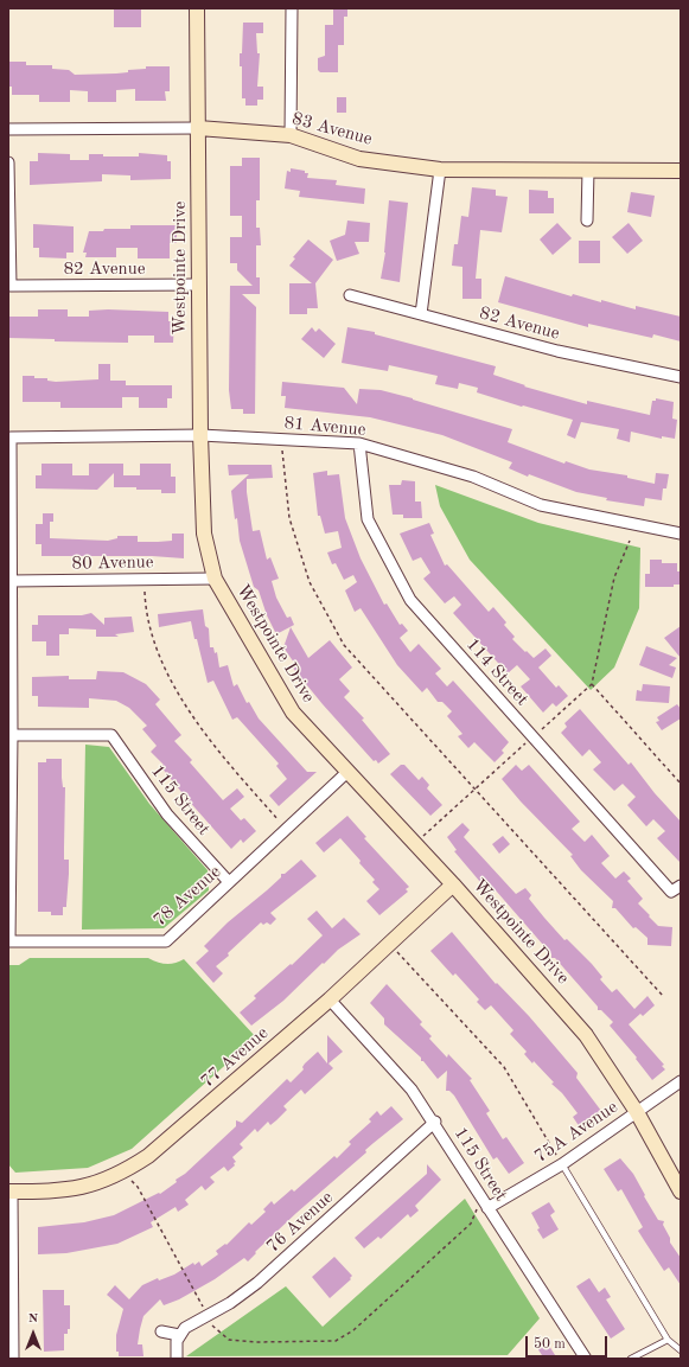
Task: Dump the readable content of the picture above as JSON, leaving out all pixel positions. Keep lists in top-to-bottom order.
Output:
{
  "streets": {
    "street": [
      "83 Avenue",
      "Westpointe Drive",
      "82 Avenue",
      "81 Avenue",
      "80 Avenue",
      "114 Street",
      "115 Street",
      "78 Avenue",
      "77 Avenue",
      "75A Avenue",
      "76 Avenue"
    ]
  },
  "crossings": [
    ["83 Avenue", "Westpointe Drive"],
    ["Westpointe Drive", "82 Avenue"],
    ["Westpointe Drive", "81 Avenue"],
    ["Westpointe Drive", "80 Avenue"],
    ["Westpointe Drive", "78 Avenue"],
    ["Westpointe Drive", "77 Avenue"],
    ["Westpointe Drive", "75A Avenue"],
    ["81 Avenue", "80 Avenue"],
    ["81 Avenue", "114 Street"],
    ["115 Street", "78 Avenue"],
    ["115 Street", "77 Avenue"],
    ["115 Street", "75A Avenue"],
    ["115 Street", "76 Avenue"]
  ],
  "scale_bar": "50 m",
  "north": "top"
}
